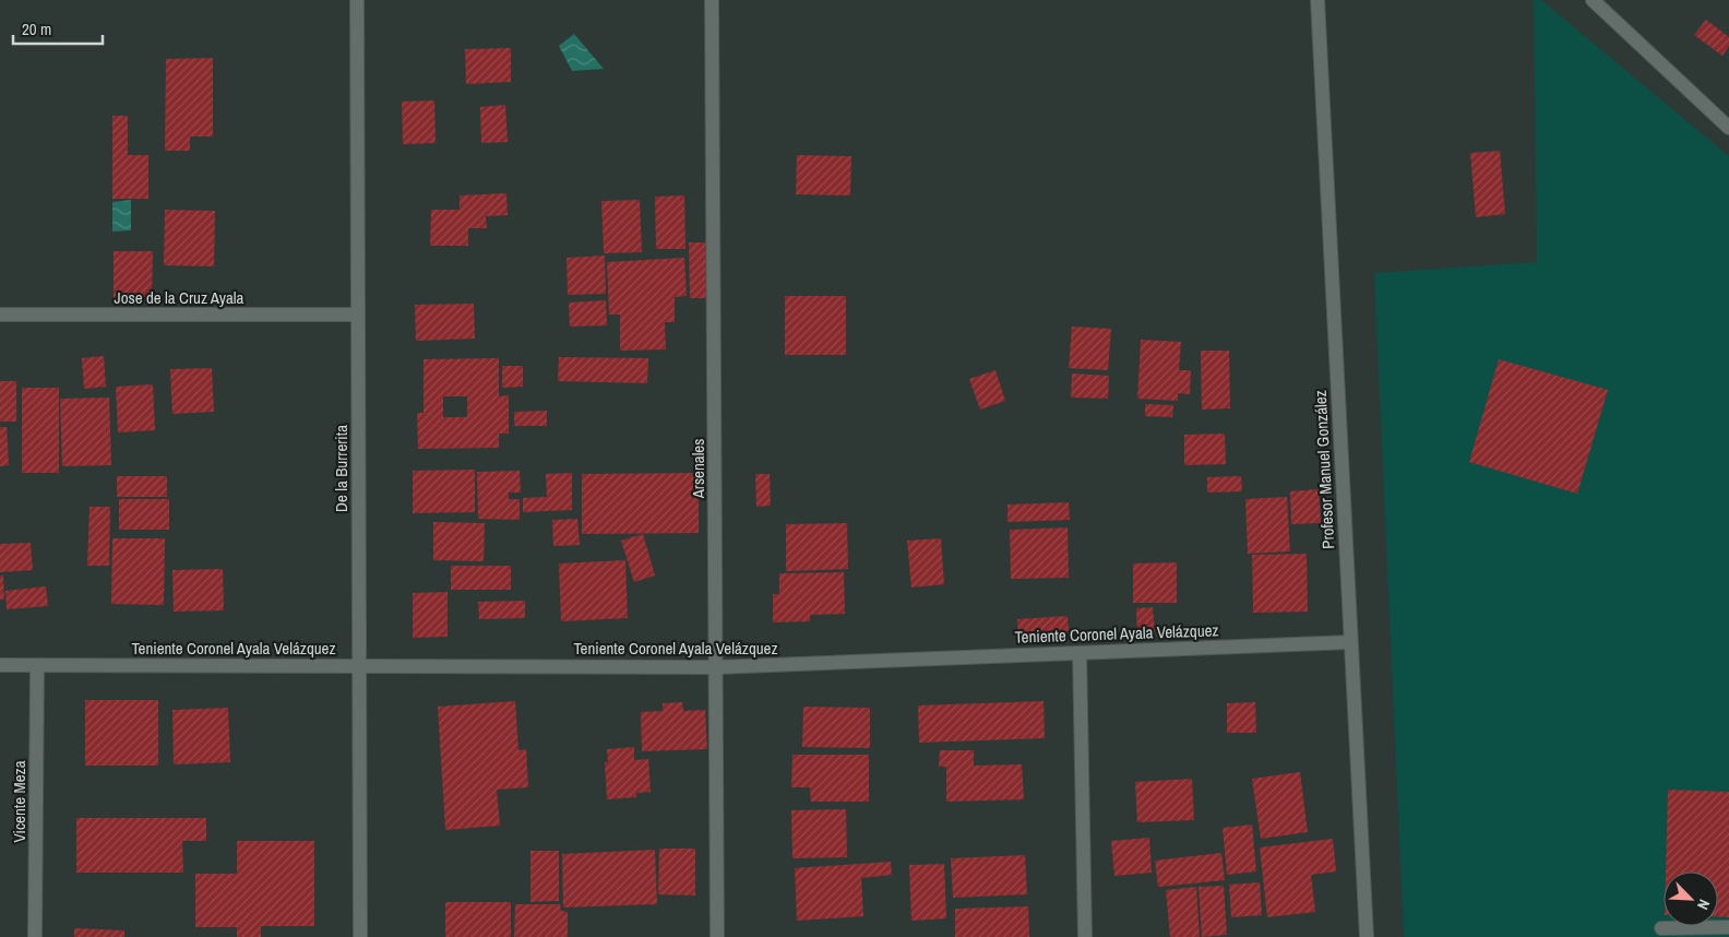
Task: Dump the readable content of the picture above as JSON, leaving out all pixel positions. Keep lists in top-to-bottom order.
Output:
{
  "streets": {
    "street": [
      "Jose de la Cruz Ayala",
      "De la Burrerita",
      "Arsenales",
      "Profesor Manuel González",
      "Teniente Coronel Ayala Velázquez",
      "Vicente Meza"
    ]
  },
  "crossings": [
    ["Jose de la Cruz Ayala", "De la Burrerita"],
    ["De la Burrerita", "Teniente Coronel Ayala Velázquez"],
    ["Arsenales", "Teniente Coronel Ayala Velázquez"],
    ["Profesor Manuel González", "Teniente Coronel Ayala Velázquez"],
    ["Teniente Coronel Ayala Velázquez", "Vicente Meza"]
  ],
  "scale_bar": "20 m",
  "north": "bottom right"
}
